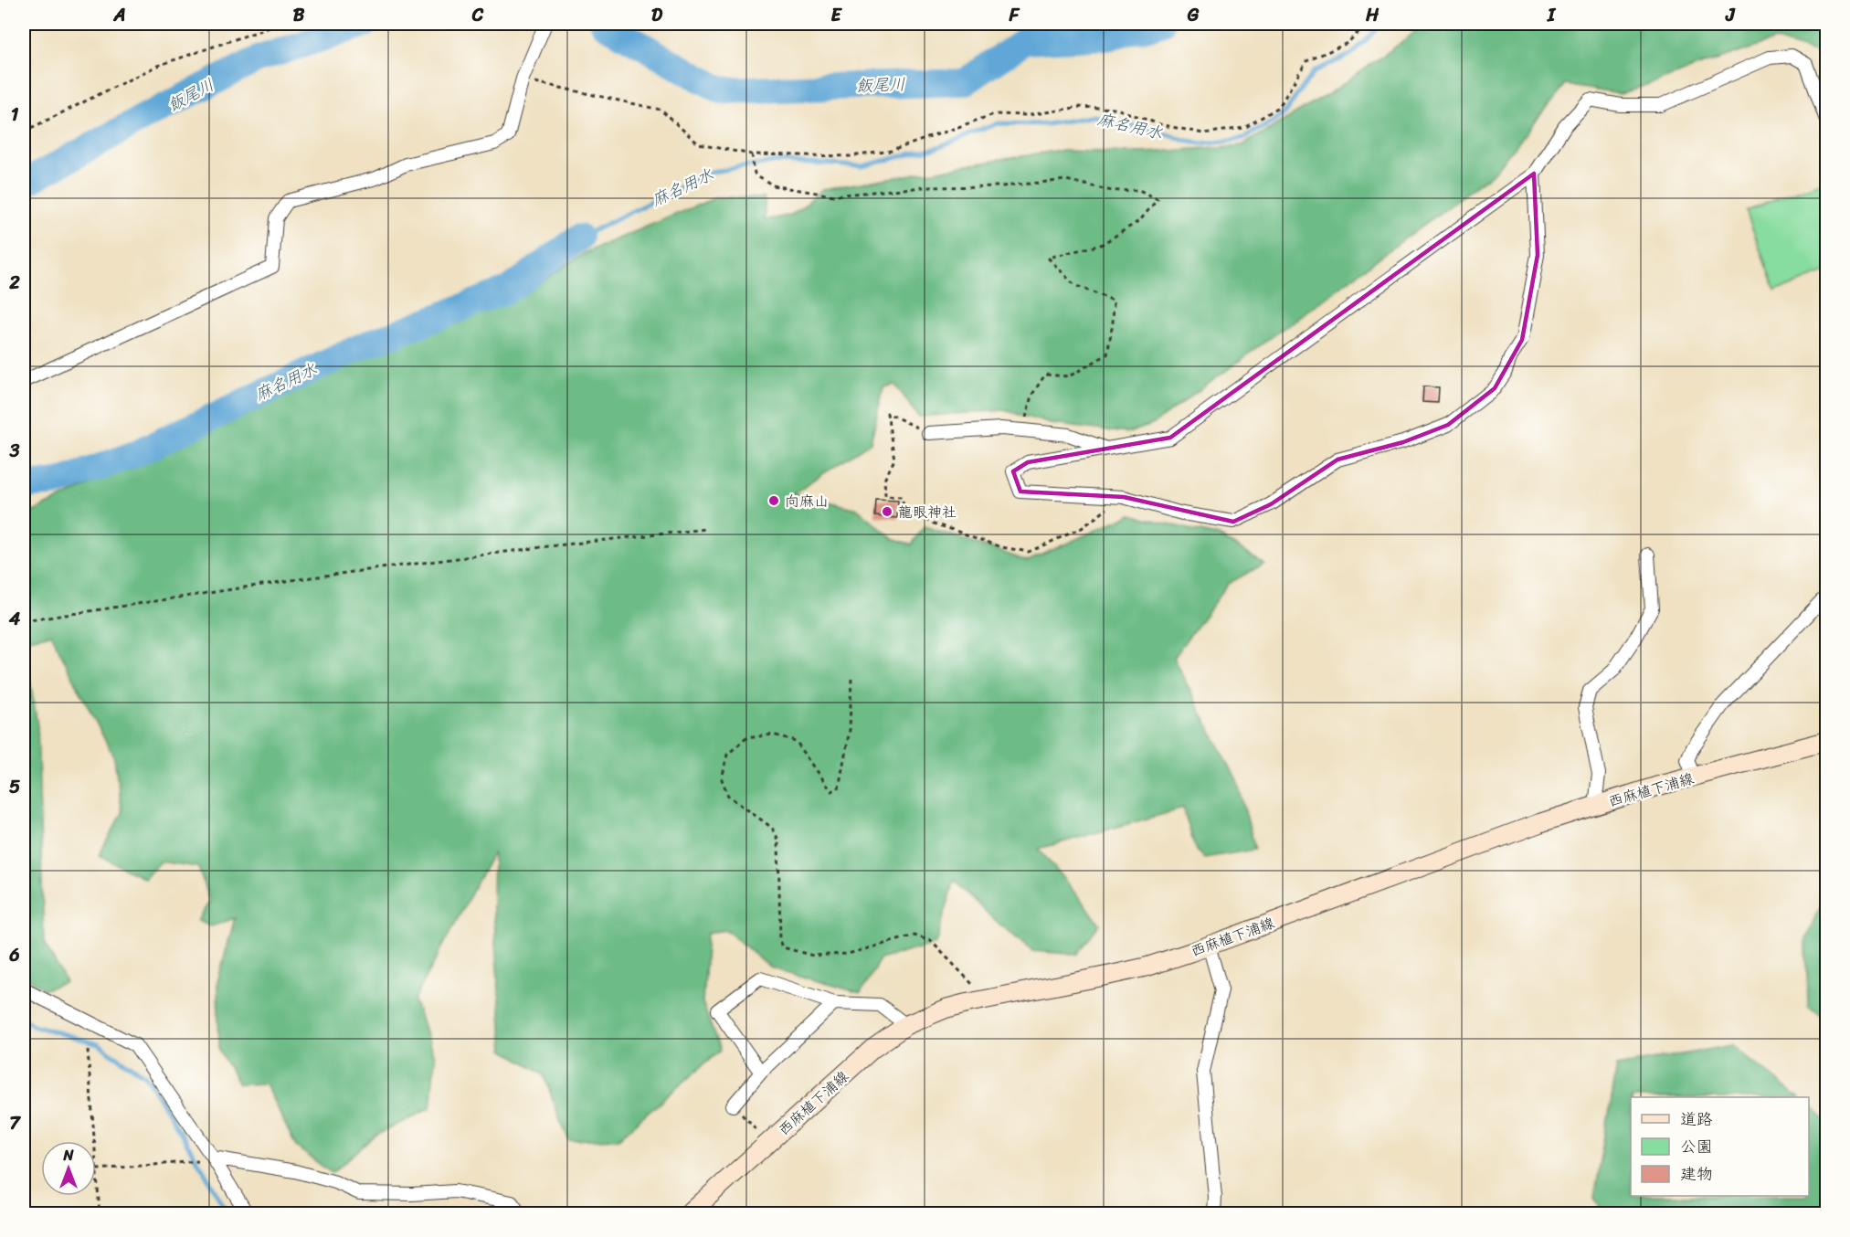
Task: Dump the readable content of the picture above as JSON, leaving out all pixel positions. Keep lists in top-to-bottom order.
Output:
{
  "streets": {
    "main road": ["西麻植下浦線"]
  },
  "water": ["飯尾川", "麻名用水"],
  "places": ["向麻山", "龍眼神社"],
  "legend": ["道路", "公園", "建物"],
  "north": "top",
  "grid": {
    "columns": [
      "A",
      "B",
      "C",
      "D",
      "E",
      "F",
      "G",
      "H",
      "I",
      "J"
    ],
    "rows": [
      "1",
      "2",
      "3",
      "4",
      "5",
      "6",
      "7"
    ]
  }
}
